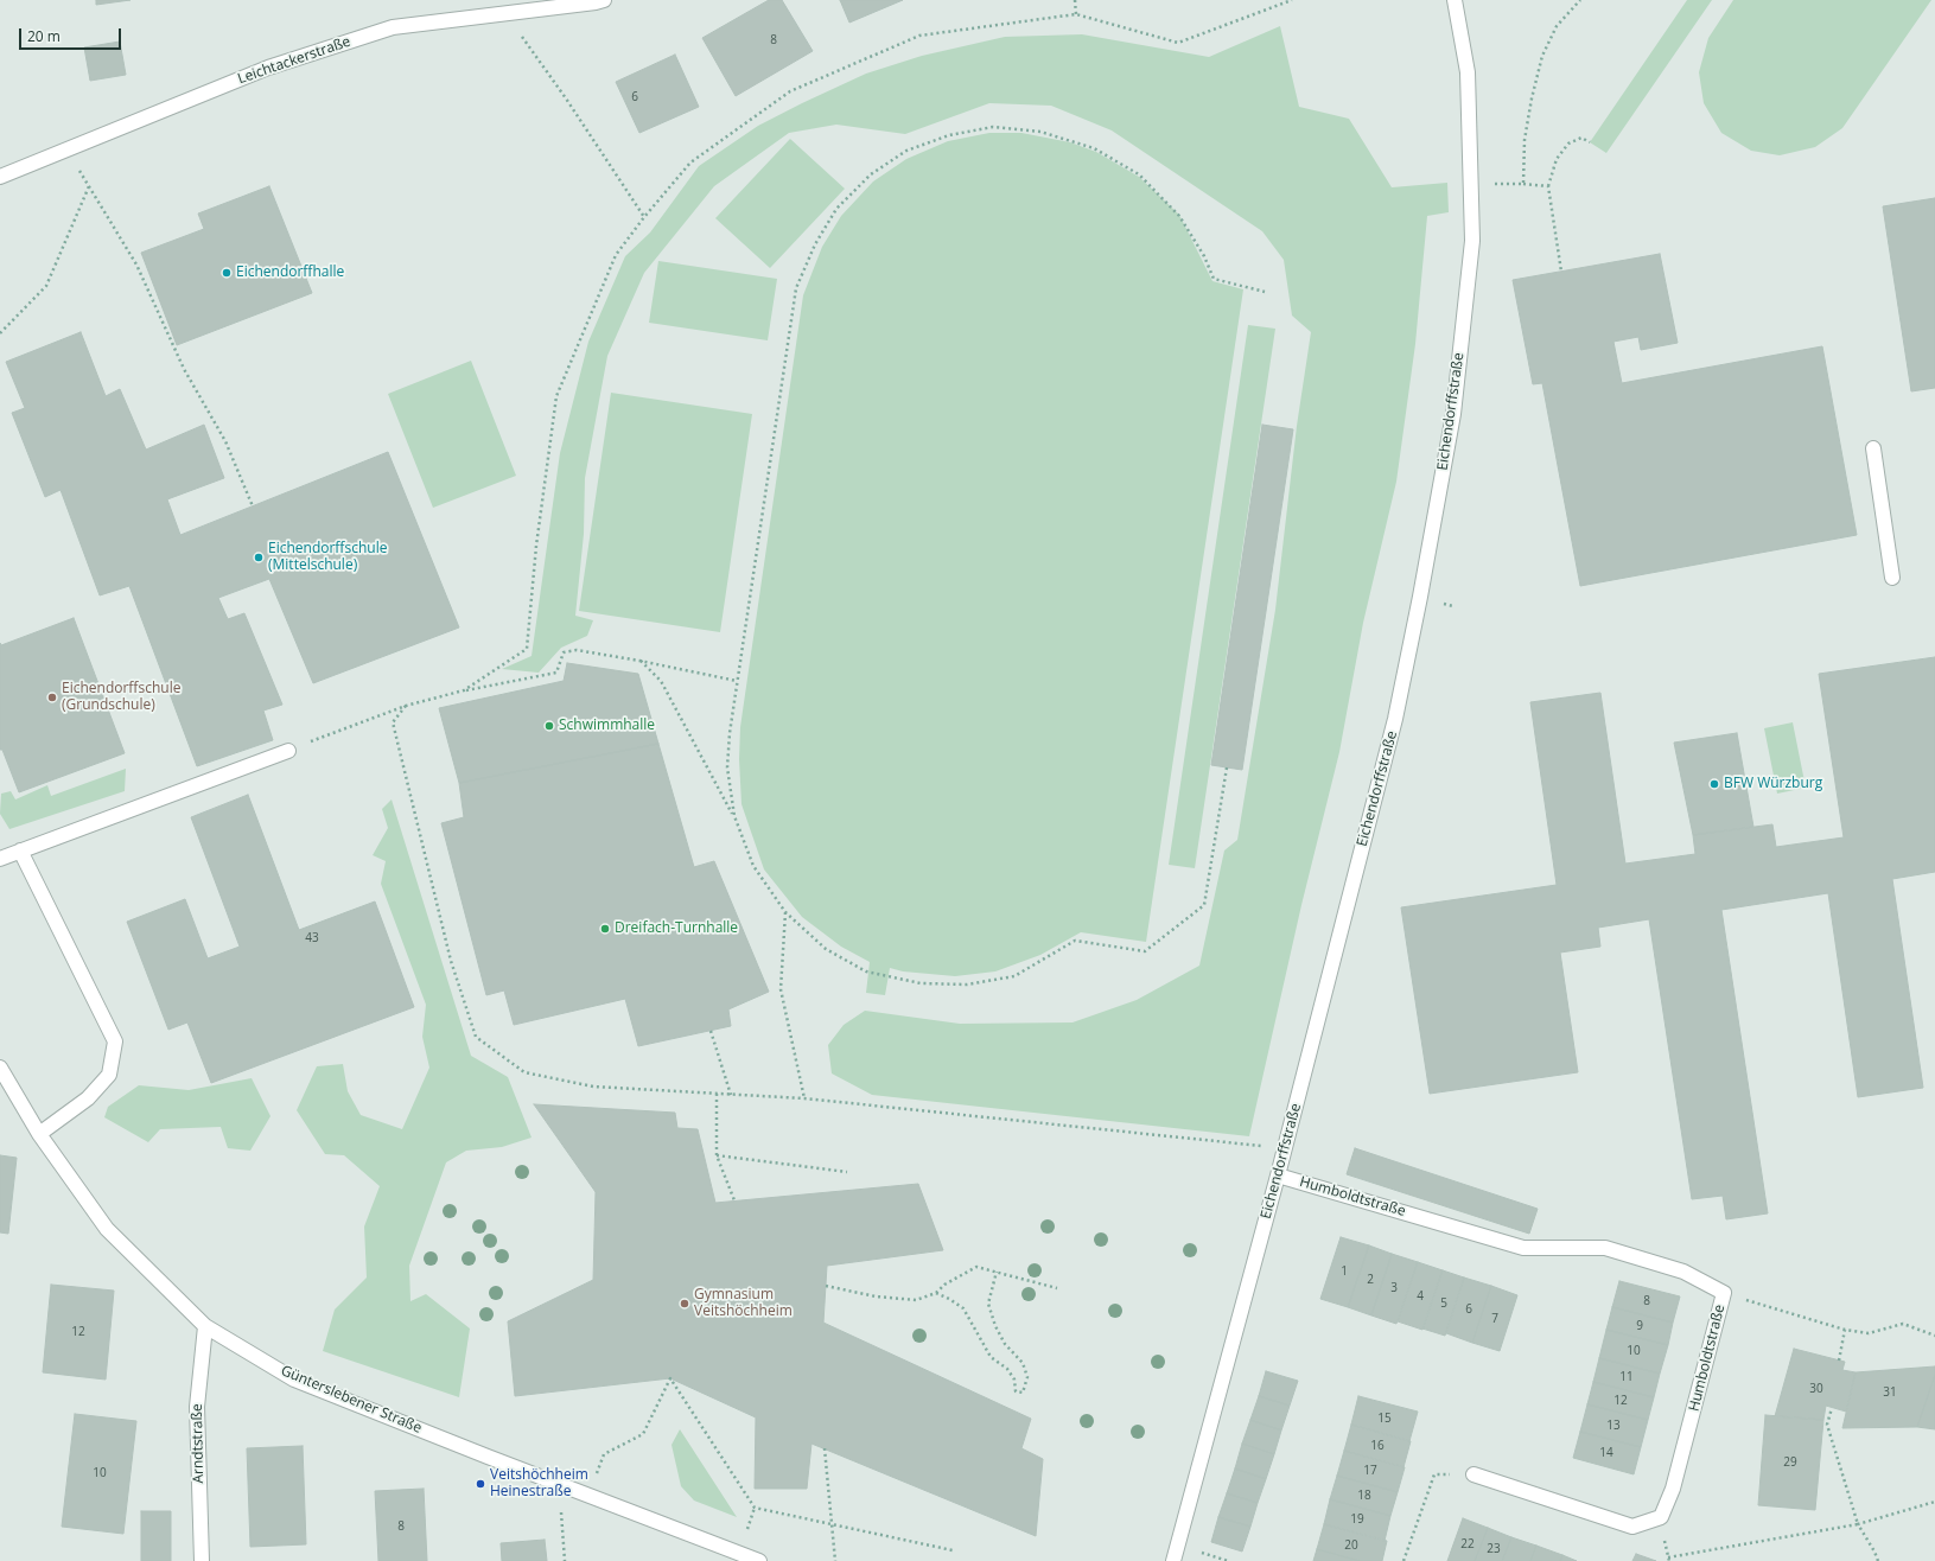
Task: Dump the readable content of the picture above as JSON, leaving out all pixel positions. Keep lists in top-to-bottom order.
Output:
{
  "streets": {
    "street": [
      "Leichtackerstraße",
      "Eichendorffstraße",
      "Humboldtstraße",
      "Günterslebener Straße",
      "Arndtstraße"
    ]
  },
  "crossings": [
    ["Eichendorffstraße", "Humboldtstraße"],
    ["Günterslebener Straße", "Arndtstraße"]
  ],
  "places": [
    "Eichendorffhalle",
    "Eichendorffschule (Mittelschule)",
    "Eichendorffschule (Grundschule)",
    "Schwimmhalle",
    "BFW Würzburg",
    "Dreifach-Turnhalle",
    "Gymnasium Veitshöchheim",
    "Veitshöchheim Heinestraße"
  ],
  "house_numbers": [
    "8",
    "6",
    "43",
    "1",
    "2",
    "3",
    "4",
    "8",
    "5",
    "6",
    "7",
    "9",
    "12",
    "10",
    "11",
    "30",
    "31",
    "12",
    "15",
    "13",
    "16",
    "14",
    "29",
    "17",
    "10",
    "18",
    "19",
    "8",
    "22",
    "20",
    "23"
  ],
  "scale_bar": "20 m"
}
